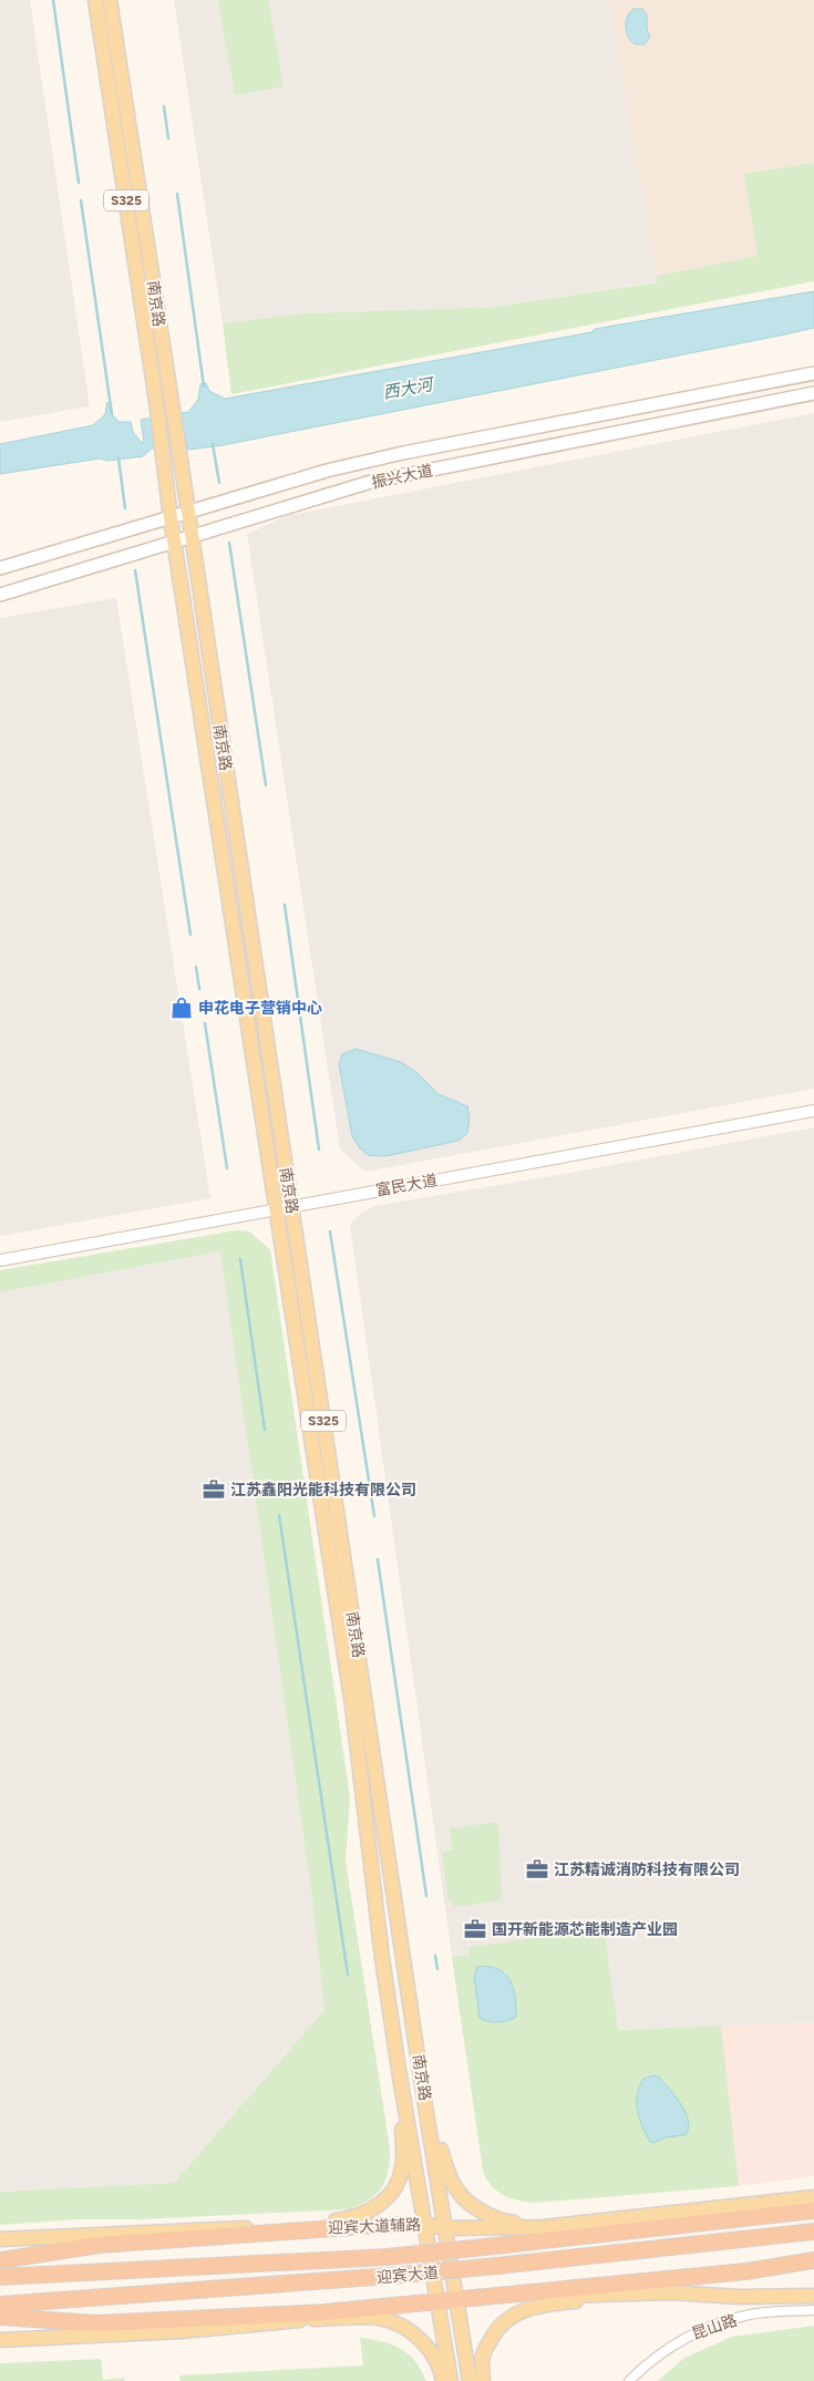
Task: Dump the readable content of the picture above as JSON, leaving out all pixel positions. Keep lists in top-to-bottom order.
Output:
{
  "streets": {
    "highway": ["迎宾大道"],
    "main road": [
      "S325",
      "南京路",
      "振兴大道",
      "迎宾大道辅路"
    ],
    "street": ["富民大道", "昆山路"]
  },
  "crossings": [
    ["南京路", "振兴大道"],
    ["南京路", "富民大道"],
    ["南京路", "迎宾大道辅路"]
  ],
  "water": ["西大河"],
  "places": {
    "shop": ["申花电子营销中心"],
    "office": ["江苏鑫阳光能科技有限公司", "江苏精诚消防科技有限公司", "国开新能源芯能制造产业园"]
  }
}
